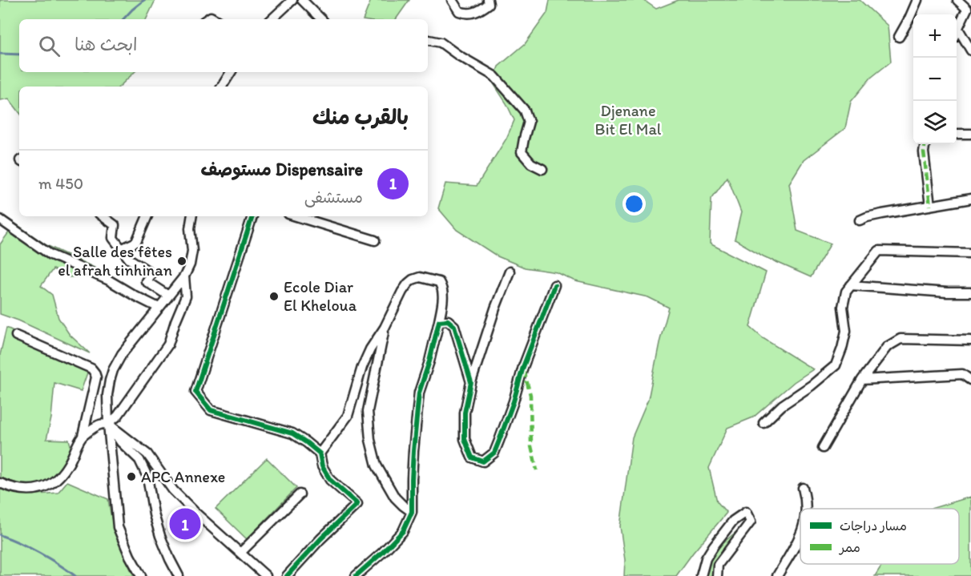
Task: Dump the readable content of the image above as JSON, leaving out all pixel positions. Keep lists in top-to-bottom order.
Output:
{
  "parks": ["Djenane Bit El Mal"],
  "places": ["Salle des fêtes el afrah tinhinan", "Ecole Diar El Kheloua", "APC Annexe"],
  "legend": ["مسار دراجات", "ممر"],
  "page": {
    "map_buttons": ["+", "−"],
    "search": "ابحث هنا",
    "heading": "بالقرب منك",
    "list": [
      {
        "mark": "1",
        "name": "Dispensaire مستوصف",
        "note": "مستشفى",
        "value": "450 m"
      }
    ],
    "pins": "1"
  }
}
